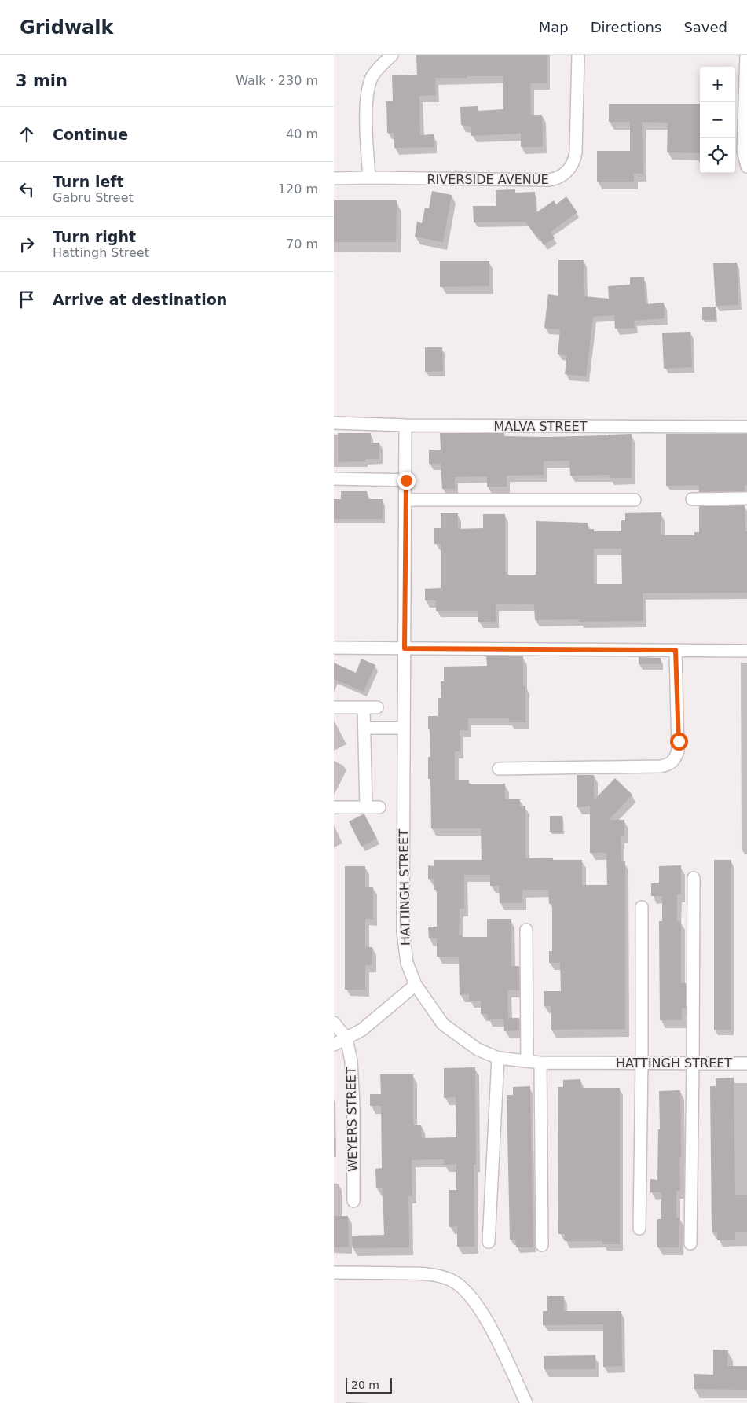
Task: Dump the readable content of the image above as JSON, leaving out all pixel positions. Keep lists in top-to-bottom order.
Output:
{
  "streets": {
    "street": [
      "RIVERSIDE AVENUE",
      "MALVA STREET",
      "HATTINGH STREET",
      "WEYERS STREET"
    ]
  },
  "crossings": [
    ["MALVA STREET", "HATTINGH STREET"]
  ],
  "scale_bar": "20 m",
  "page": {
    "header": "Gridwalk",
    "nav": ["Map", "Directions", "Saved"],
    "heading": ["3 min", "Walk · 230 m"],
    "map_buttons": ["+", "−"],
    "list": [
      ["Continue", "40 m"],
      ["Turn left", "Gabru Street", "120 m"],
      ["Turn right", "Hattingh Street", "70 m"],
      "Arrive at destination"
    ],
    "scale": "20 m"
  }
}
